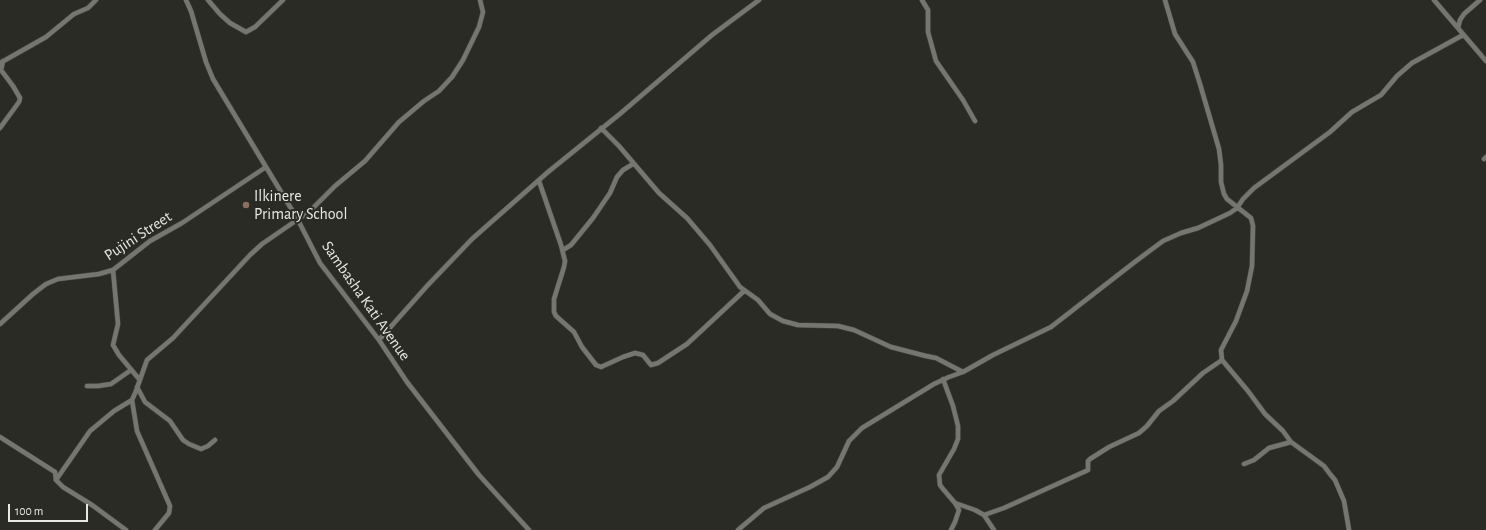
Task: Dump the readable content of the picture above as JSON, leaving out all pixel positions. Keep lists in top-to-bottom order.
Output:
{
  "streets": {
    "street": ["Pujini Street", "Sambasha Kati Avenue"]
  },
  "crossings": [
    ["Pujini Street", "Sambasha Kati Avenue"]
  ],
  "places": ["Ilkinere Primary School"],
  "scale_bar": "100 m"
}
